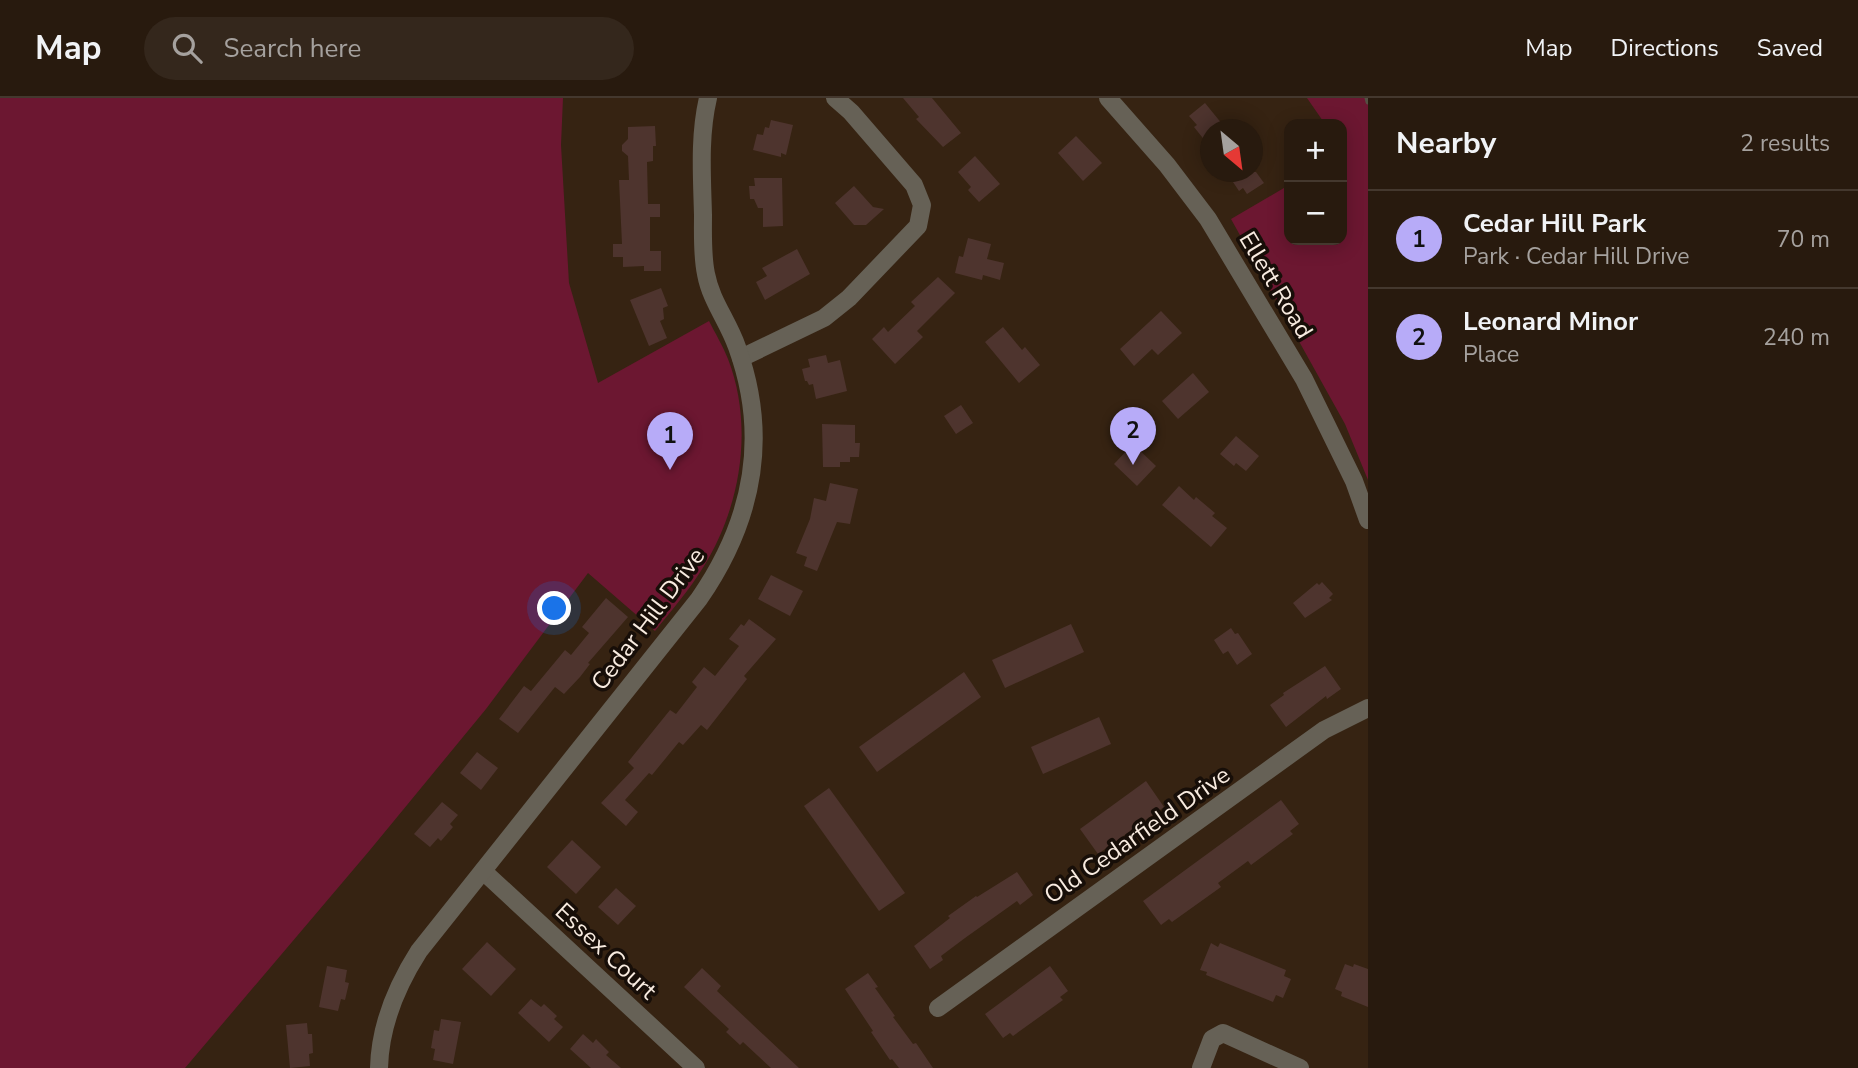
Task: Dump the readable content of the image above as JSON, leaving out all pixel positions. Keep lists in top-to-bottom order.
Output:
{
  "streets": {
    "street": [
      "Ellett Road",
      "Cedar Hill Drive",
      "Old Cedarfield Drive",
      "Essex Court"
    ]
  },
  "crossings": [
    ["Cedar Hill Drive", "Essex Court"]
  ],
  "north": "bottom right",
  "page": {
    "header": "Map",
    "search": "Search here",
    "nav": ["Map", "Directions", "Saved"],
    "heading": ["Nearby", "2 results"],
    "map_buttons": ["+", "−"],
    "list": [
      {
        "mark": "1",
        "name": "Cedar Hill Park",
        "note": "Park · Cedar Hill Drive",
        "value": "70 m"
      },
      {
        "mark": "2",
        "name": "Leonard Minor",
        "note": "Place",
        "value": "240 m"
      }
    ],
    "pins": ["2", "1"]
  }
}
